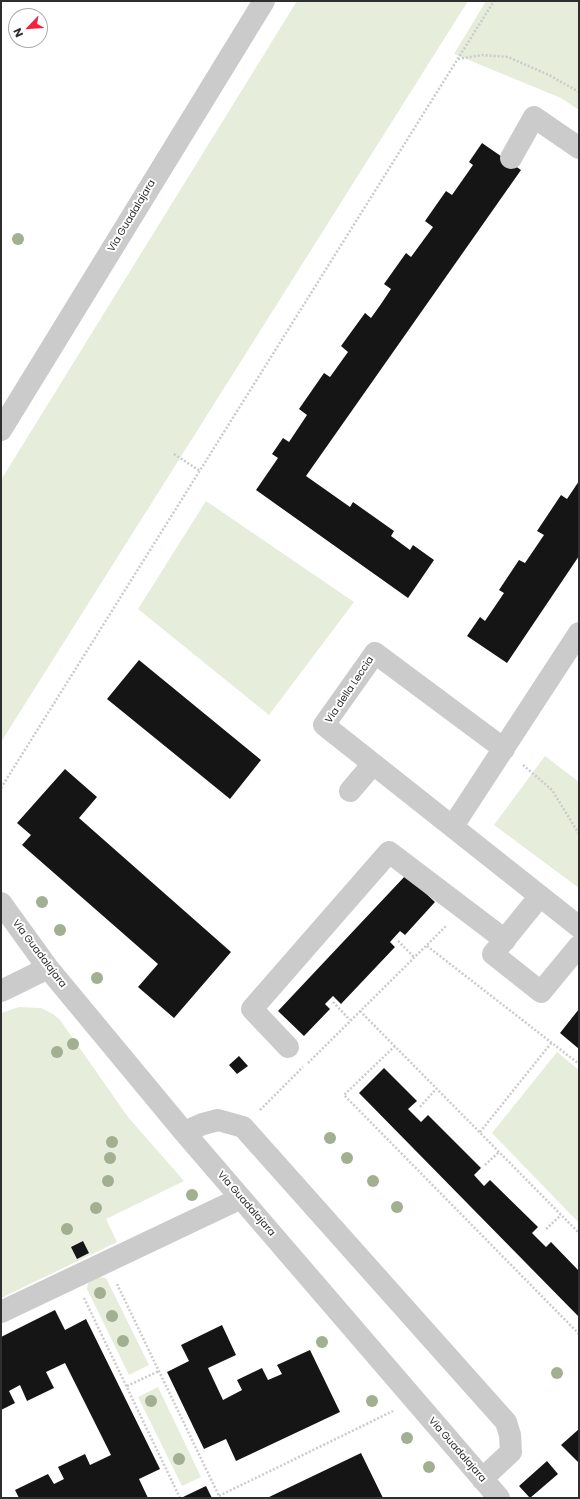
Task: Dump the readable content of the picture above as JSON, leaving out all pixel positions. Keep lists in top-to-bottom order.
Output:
{
  "streets": {
    "street": ["Via Guadalajara", "Via della Leccia"]
  },
  "north": "bottom left"
}
